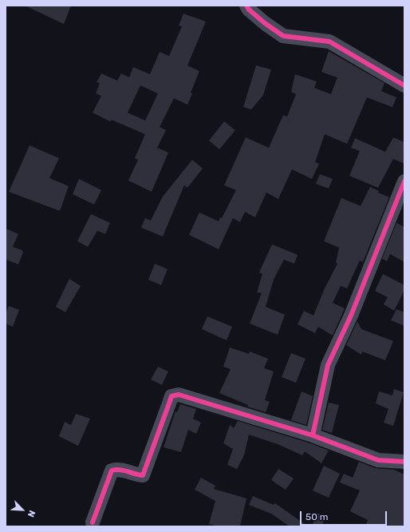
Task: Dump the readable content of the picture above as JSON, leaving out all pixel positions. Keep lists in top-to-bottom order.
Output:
{
  "scale_bar": "50 m",
  "north": "bottom right"
}
